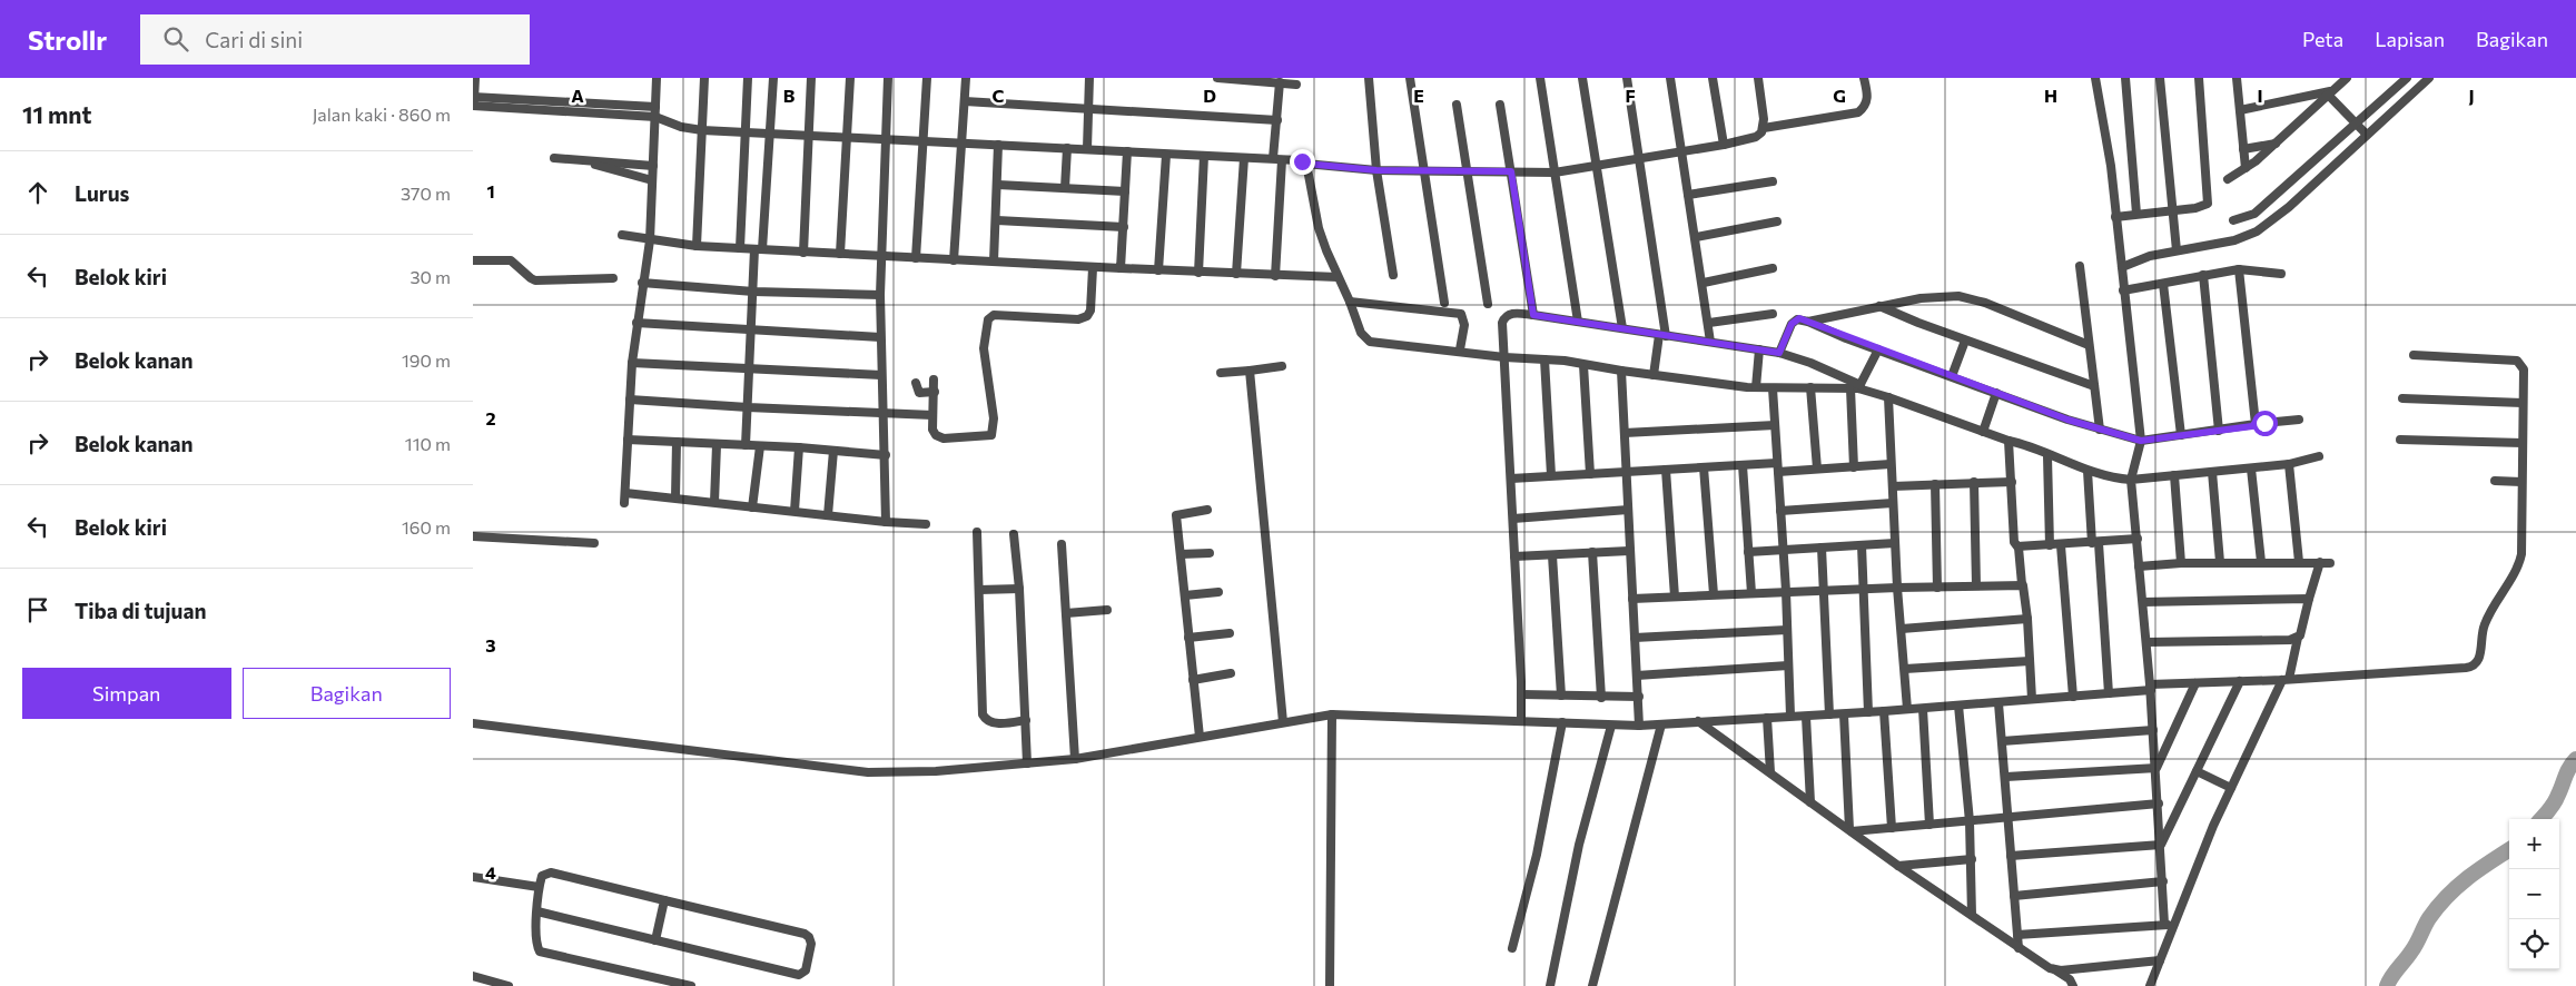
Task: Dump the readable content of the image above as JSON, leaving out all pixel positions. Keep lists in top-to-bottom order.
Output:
{
  "page": {
    "header": "Strollr",
    "search": "Cari di sini",
    "nav": ["Peta", "Lapisan", "Bagikan"],
    "heading": ["11 mnt", "Jalan kaki · 860 m"],
    "list": [
      ["Lurus", "370 m"],
      ["Belok kiri", "30 m"],
      ["Belok kanan", "190 m"],
      ["Belok kanan", "110 m"],
      ["Belok kiri", "160 m"],
      "Tiba di tujuan"
    ],
    "buttons": ["Simpan", "Bagikan"],
    "map_buttons": ["+", "−"]
  },
  "grid": {
    "columns": [
      "A",
      "B",
      "C",
      "D",
      "E",
      "F",
      "G",
      "H",
      "I",
      "J"
    ],
    "rows": [
      "1",
      "2",
      "3",
      "4"
    ]
  }
}
